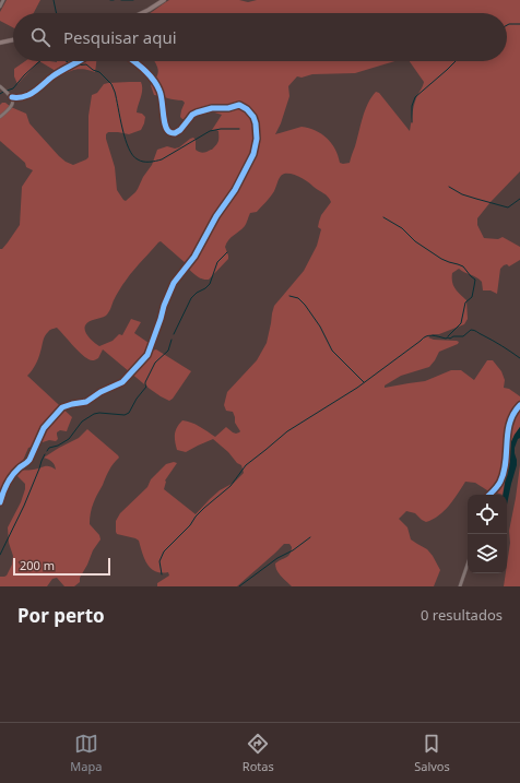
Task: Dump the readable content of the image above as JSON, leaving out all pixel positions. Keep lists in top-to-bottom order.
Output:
{
  "scale_bar": "200 m",
  "page": {
    "search": "Pesquisar aqui",
    "scale": "200 m",
    "heading": ["Por perto", "0 resultados"],
    "nav": ["Mapa", "Rotas", "Salvos"]
  }
}
